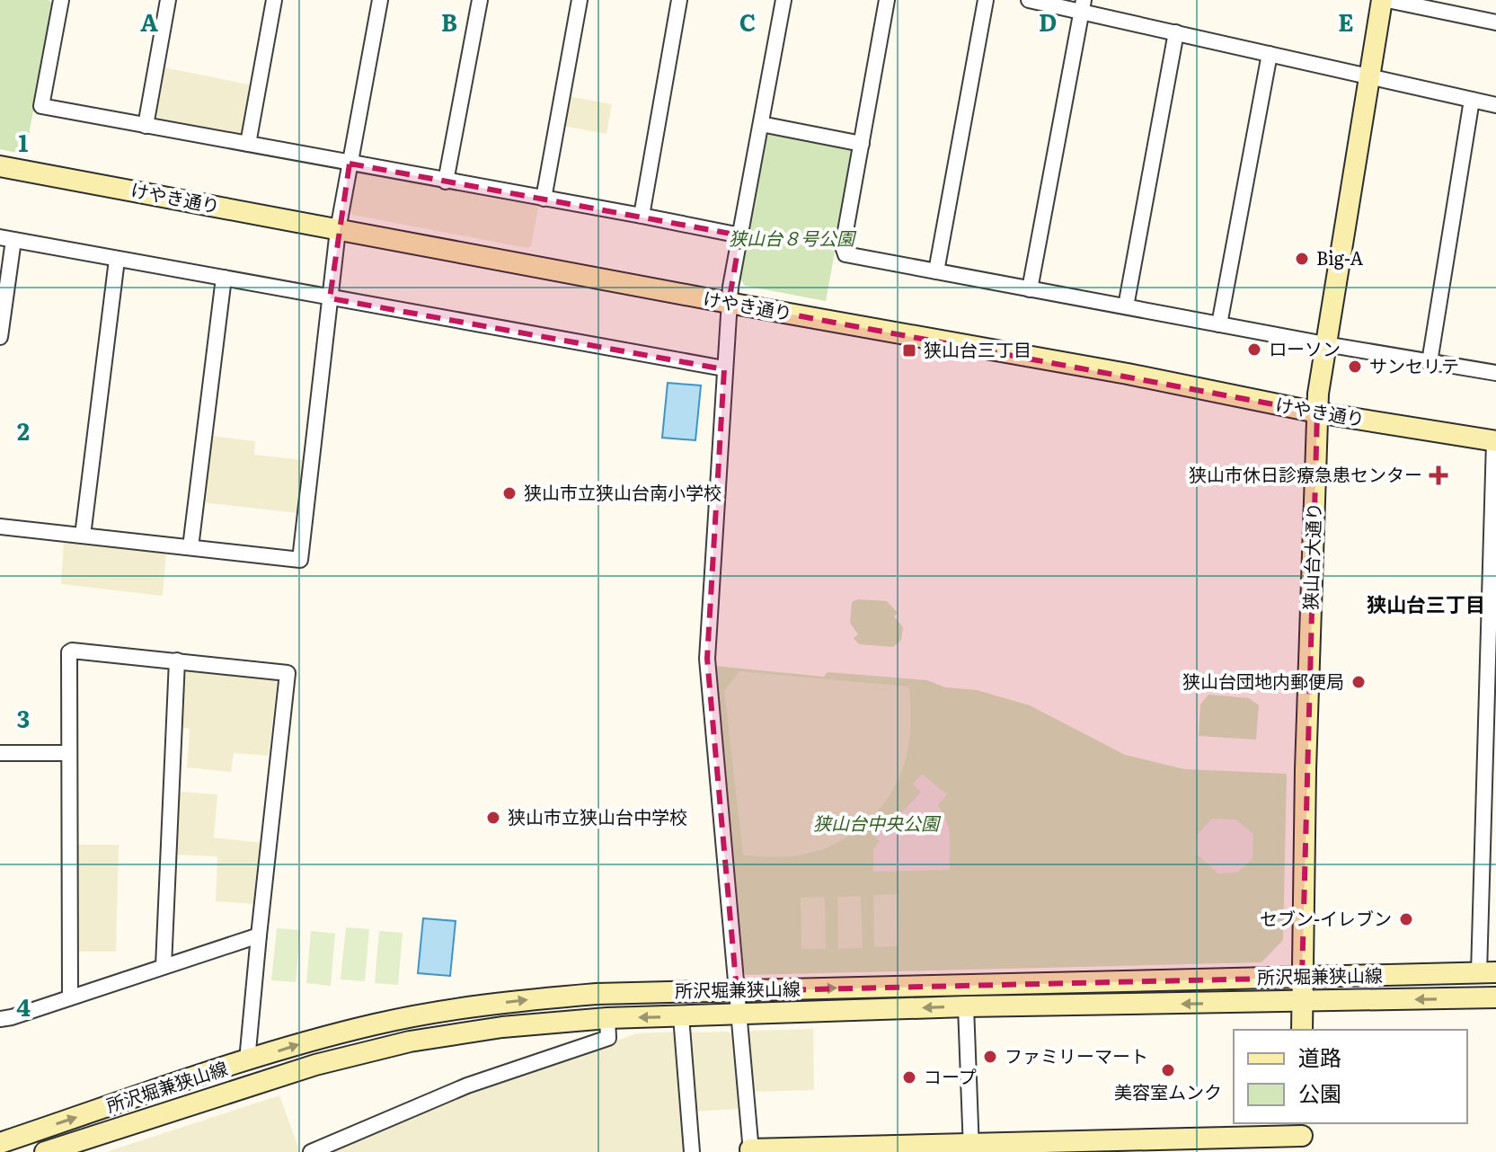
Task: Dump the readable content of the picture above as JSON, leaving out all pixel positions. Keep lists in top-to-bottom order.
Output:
{
  "streets": {
    "street": ["けやき通り", "狭山台大通り", "所沢堀兼狭山線"]
  },
  "crossings": [
    ["けやき通り", "狭山台大通り"],
    ["狭山台大通り", "所沢堀兼狭山線"]
  ],
  "districts": ["狭山台三丁目"],
  "parks": ["狭山台８号公園", "狭山台中央公園"],
  "places": {
    "other": [
      "Big-A",
      "ローソン",
      "サンセリテ",
      "狭山市立狭山台南小学校",
      "狭山台団地内郵便局",
      "狭山市立狭山台中学校",
      "セブン-イレブン",
      "ファミリーマート",
      "美容室ムンク",
      "コープ"
    ],
    "transit": ["狭山台三丁目"],
    "health": ["狭山市休日診療急患センター"]
  },
  "legend": ["道路", "公園"],
  "grid": {
    "columns": [
      "A",
      "B",
      "C",
      "D",
      "E"
    ],
    "rows": [
      "1",
      "2",
      "3",
      "4"
    ]
  }
}
